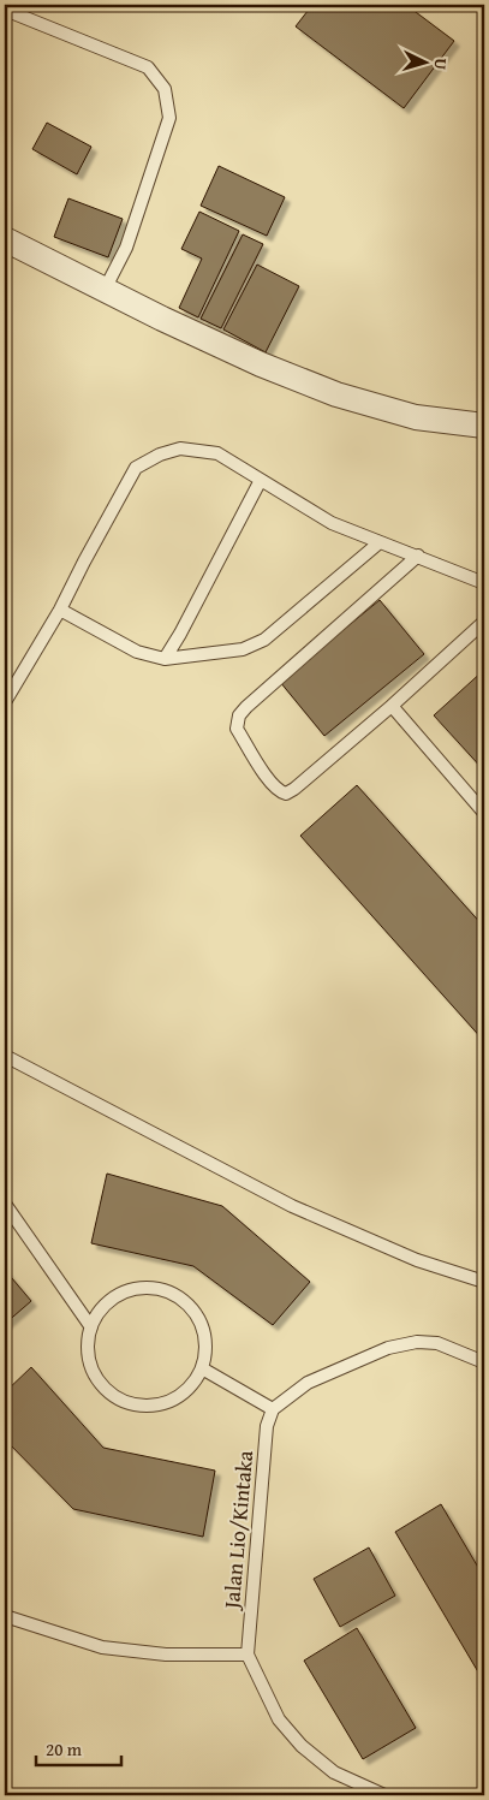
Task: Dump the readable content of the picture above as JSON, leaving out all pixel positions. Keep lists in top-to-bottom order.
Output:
{
  "streets": {
    "lane": ["Jalan Lio/Kintaka"]
  },
  "scale_bar": "20 m",
  "north": "right"
}
